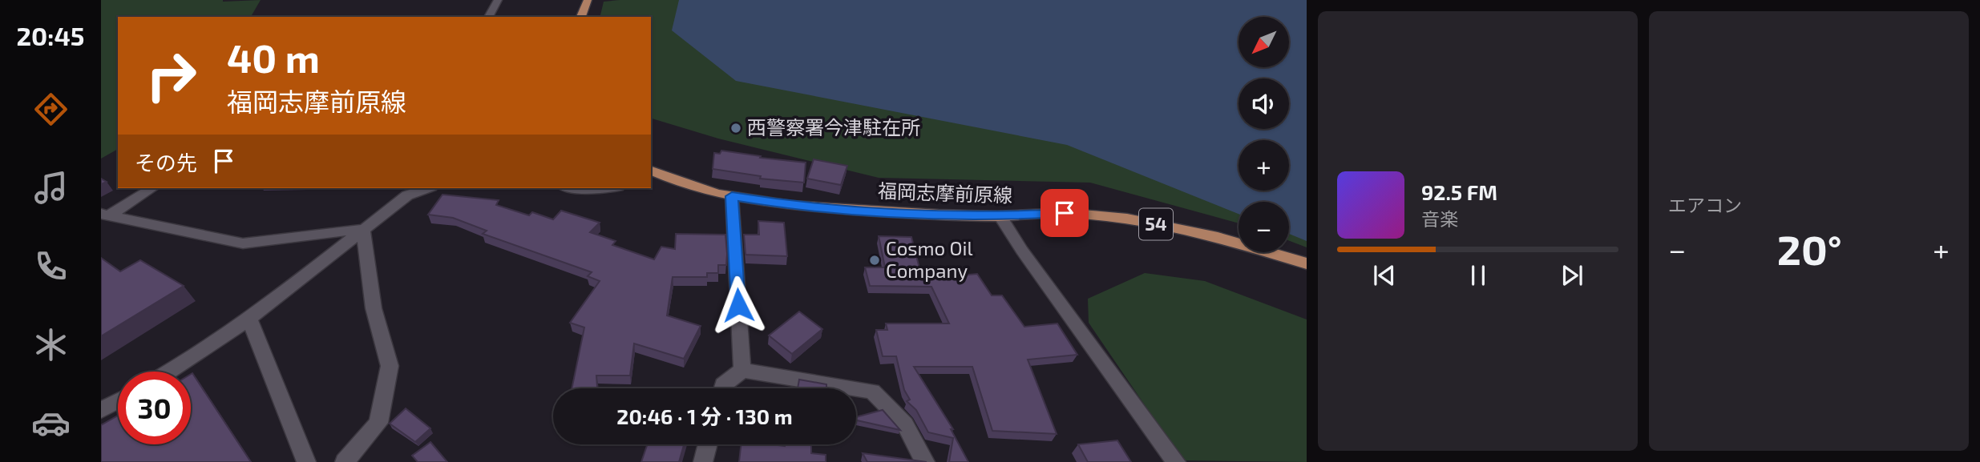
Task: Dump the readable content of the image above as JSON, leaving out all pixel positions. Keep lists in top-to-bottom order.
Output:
{
  "streets": {
    "main road": ["福岡志摩前原線", "54"]
  },
  "places": ["西警察署今津駐在所", "Cosmo Oil Company"],
  "north": "bottom left",
  "page": {
    "tabs": "20:45",
    "tile": "エアコン",
    "map_buttons": ["+", "−"],
    "turn": ["40 m", "福岡志摩前原線"],
    "then": "その先",
    "song": ["92.5 FM", "音楽"],
    "heat": ["−", "20°", "+"],
    "limit": "30",
    "trip": "20:46 · 1 分 · 130 m"
  }
}
